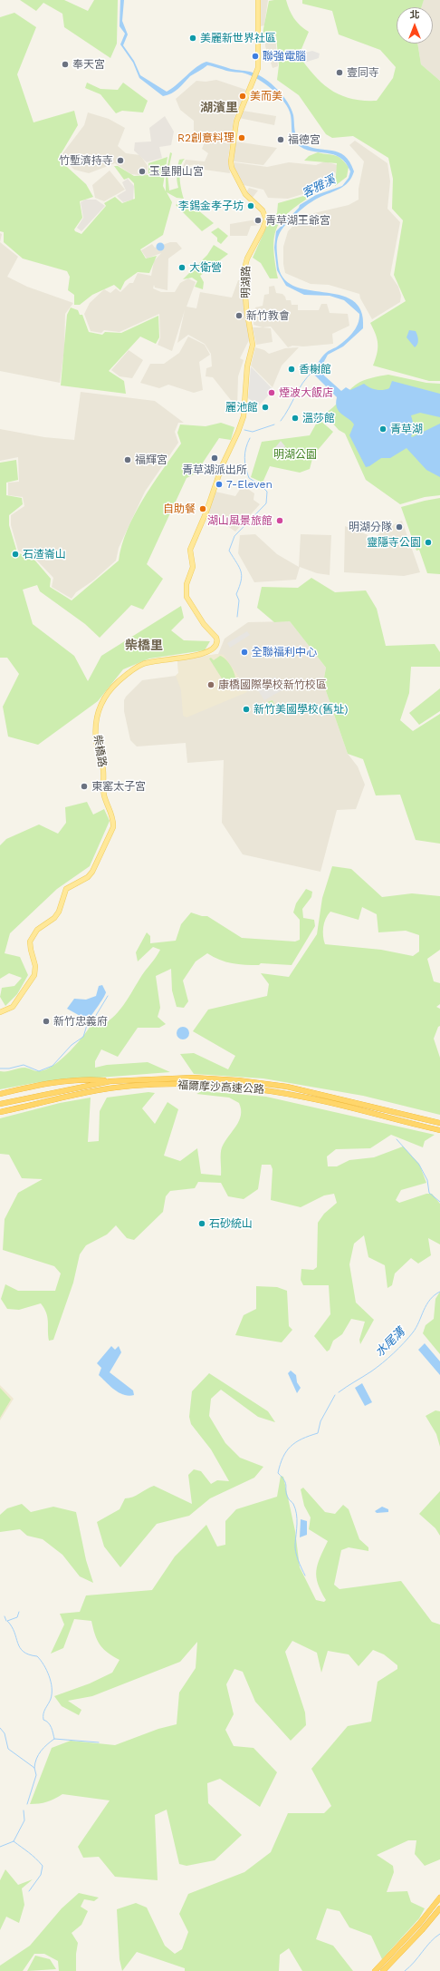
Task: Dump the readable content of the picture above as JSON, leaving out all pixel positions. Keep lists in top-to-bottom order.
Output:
{
  "streets": {
    "highway": ["福爾摩沙高速公路"],
    "main road": ["明湖路", "柴橋路"]
  },
  "crossings": [
    ["明湖路", "柴橋路"]
  ],
  "districts": ["湖濱里", "柴橋里"],
  "water": ["客雅溪", "水尾溝"],
  "parks": ["明湖公園"],
  "places": [
    "美麗新世界社區",
    "聯強電腦",
    "奉天宮",
    "壹同寺",
    "美而美",
    "R2創意料理",
    "福德宮",
    "竹塹濟持寺",
    "玉皇開山宮",
    "李錫金孝子坊",
    "青草湖王爺宮",
    "大衛營",
    "新竹教會",
    "香榭館",
    "煙波大飯店",
    "麗池館",
    "溫莎館",
    "青草湖",
    "青草湖派出所",
    "福輝宮",
    "7-Eleven",
    "自助餐",
    "湖山風景旅館",
    "明湖分隊",
    "靈隱寺公園",
    "石渣崙山",
    "全聯福利中心",
    "康橋國際學校新竹校區",
    "新竹美國學校(舊址)",
    "東窰太子宮",
    "新竹忠義府",
    "石砂統山"
  ],
  "north": "top"
}
